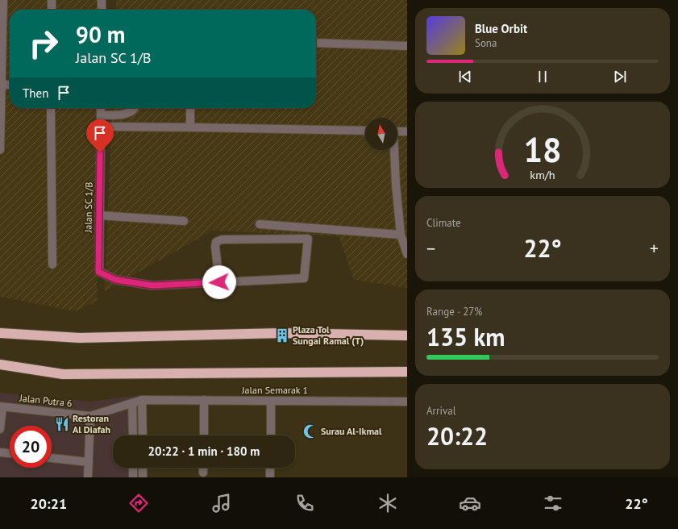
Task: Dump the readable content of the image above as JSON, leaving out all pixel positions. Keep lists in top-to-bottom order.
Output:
{
  "streets": {
    "street": ["Jalan SC 1/B", "Jalan Semarak 1", "Jalan Putra 6"]
  },
  "crossings": [
    ["Jalan Semarak 1", "Jalan Putra 6"]
  ],
  "places": {
    "building": ["Plaza Tol Sungai Ramal (T)"],
    "restaurant": ["Restoran Al Diafah"],
    "mosque": ["Surau Al-Ikmal"]
  },
  "north": "top",
  "page": {
    "turn": ["90 m", "Jalan SC 1/B"],
    "song": ["Blue Orbit", "Sona"],
    "then": "Then",
    "tile": [
      "Climate",
      ["Range · 27%", "135 km"],
      ["Arrival", "20:22"]
    ],
    "heat": ["−", "22°", "+"],
    "limit": "20",
    "trip": "20:22 · 1 min · 180 m",
    "tabs": ["20:21", "22°"],
    "gauge": ["18", "km/h"]
  }
}
